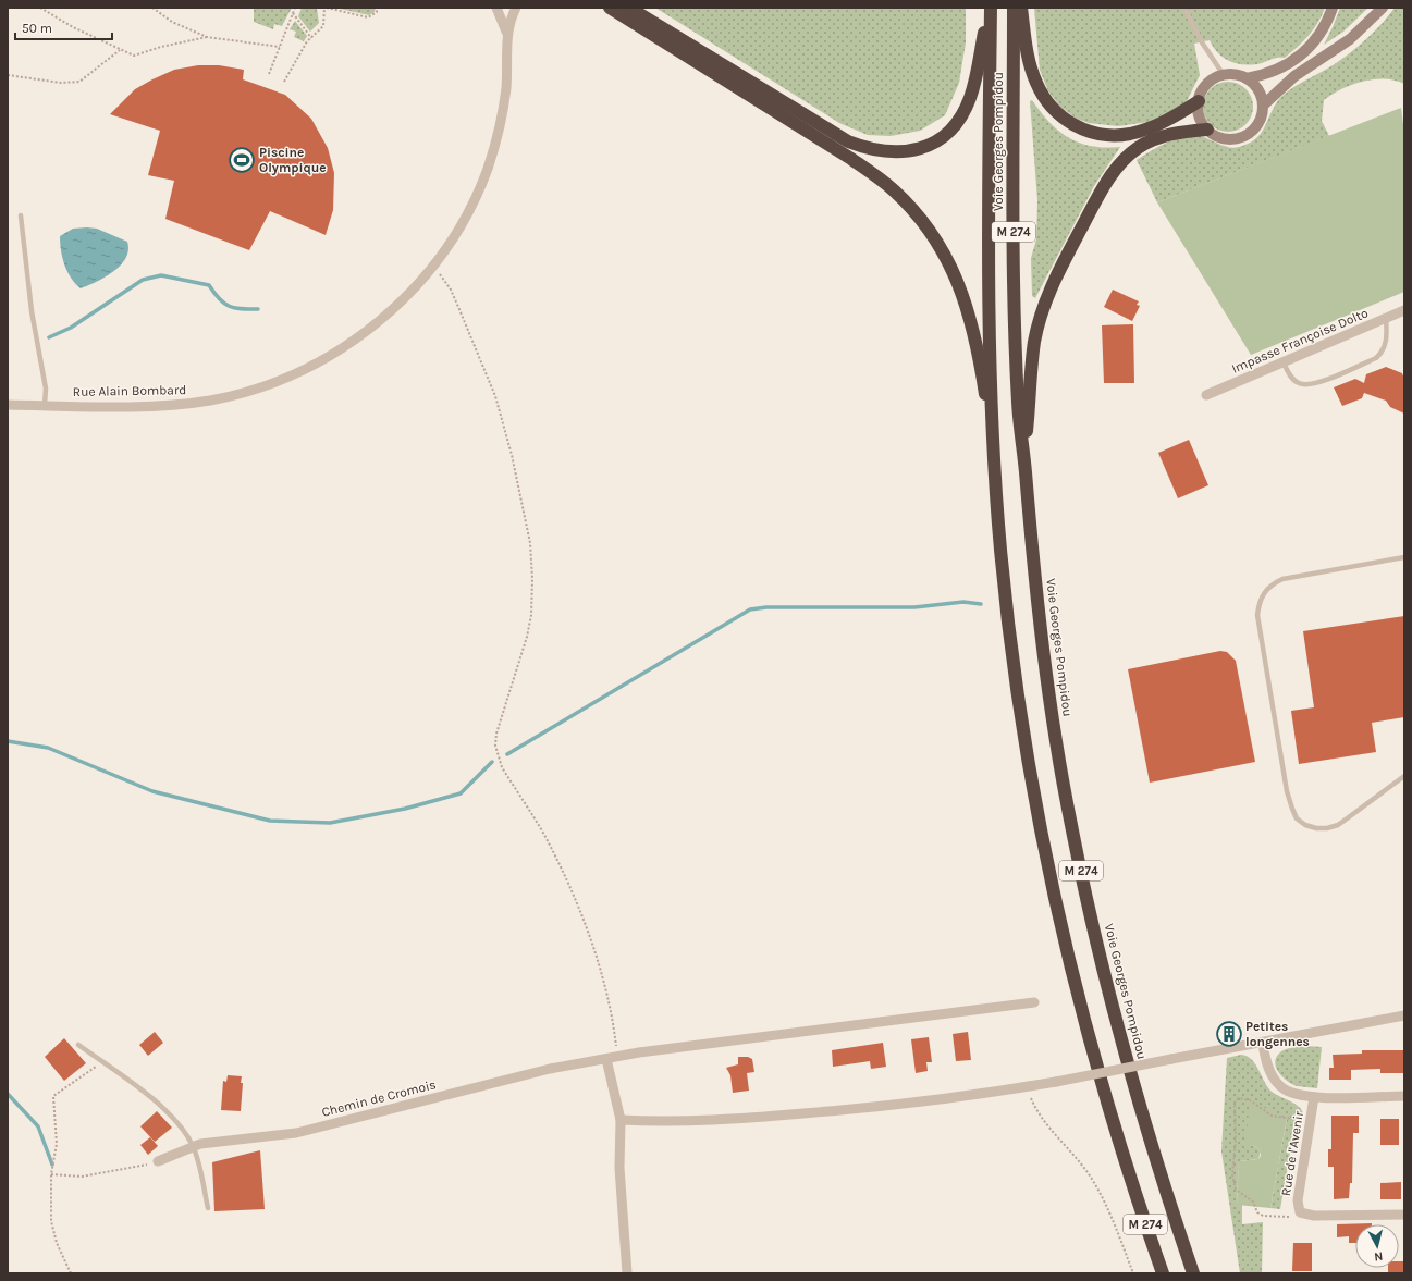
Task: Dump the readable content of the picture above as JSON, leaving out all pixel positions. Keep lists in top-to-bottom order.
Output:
{
  "streets": {
    "highway": ["Voie Georges Pompidou", "M 274"],
    "street": [
      "Impasse Françoise Dolto",
      "Rue Alain Bombard",
      "Chemin de Cromois",
      "Rue de l'Avenir"
    ]
  },
  "places": {
    "sports": ["Piscine Olympique"],
    "building": ["Petites longennes"]
  },
  "scale_bar": "50 m",
  "north": "bottom"
}
